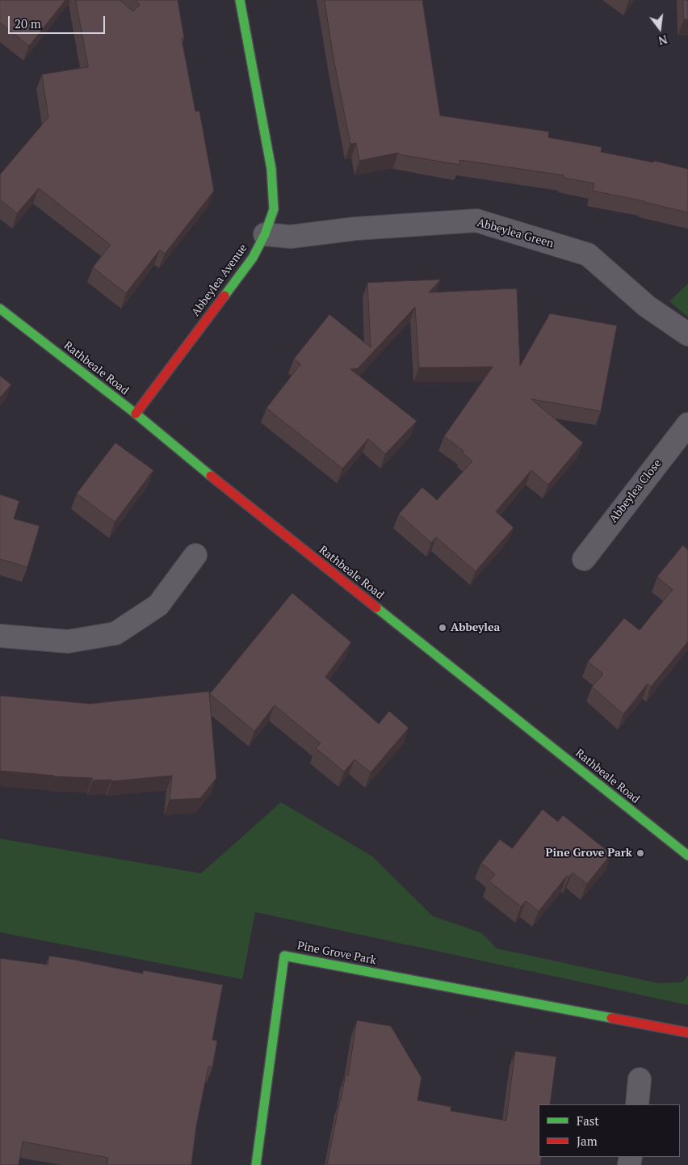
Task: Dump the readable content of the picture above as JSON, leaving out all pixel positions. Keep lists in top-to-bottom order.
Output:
{
  "streets": {
    "street": [
      "Abbeylea Green",
      "Abbeylea Avenue",
      "Rathbeale Road",
      "Abbeylea Close",
      "Pine Grove Park"
    ]
  },
  "crossings": [
    ["Abbeylea Green", "Abbeylea Avenue"],
    ["Abbeylea Avenue", "Rathbeale Road"]
  ],
  "places": ["Abbeylea", "Pine Grove Park"],
  "legend": ["Fast", "Jam"],
  "scale_bar": "20 m",
  "north": "bottom"
}
